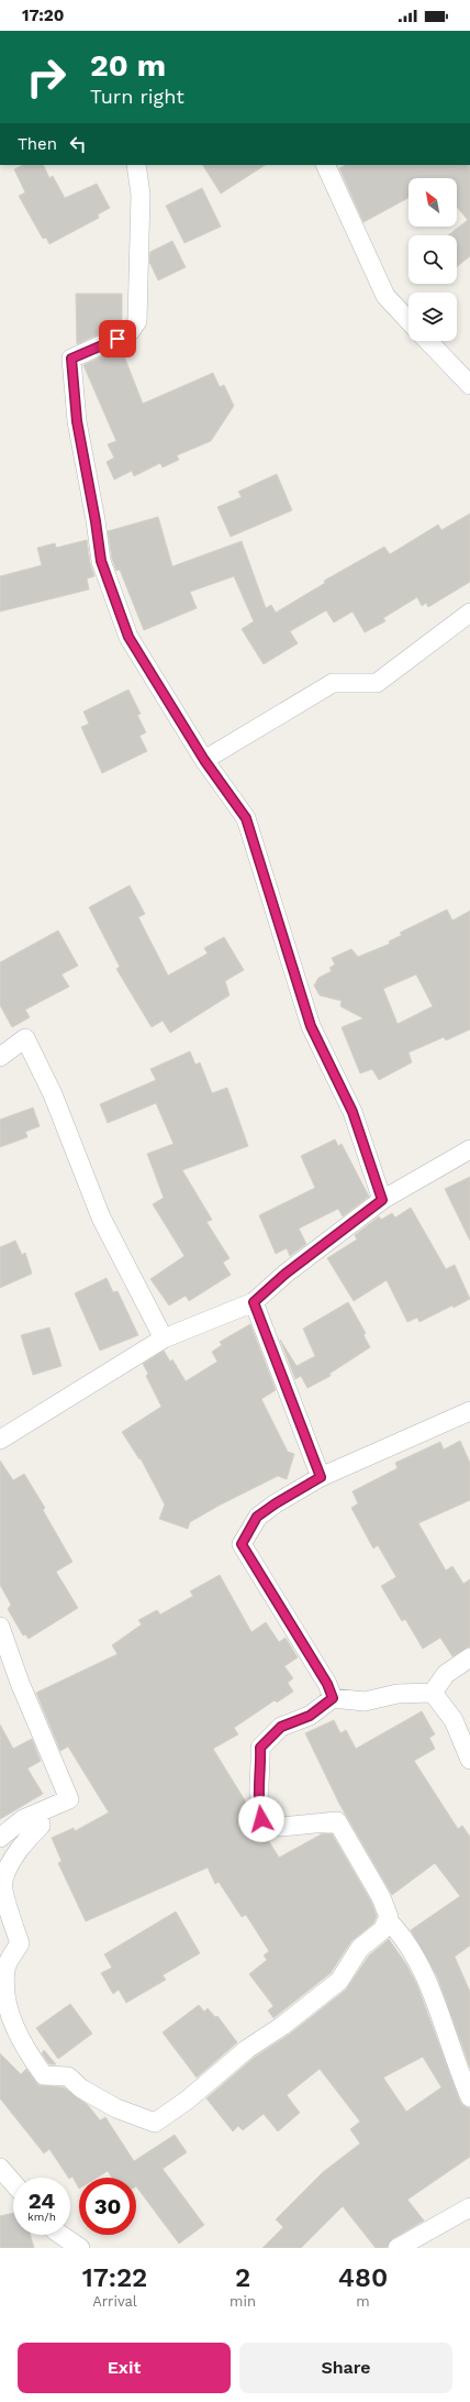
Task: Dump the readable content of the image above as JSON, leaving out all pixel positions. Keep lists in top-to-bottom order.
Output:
{
  "north": "top left",
  "page": {
    "status": "17:20",
    "turn": ["20 m", "Turn right"],
    "then": "Then",
    "speed": "24 km/h",
    "limit": "30",
    "eta": [
      "17:22",
      "Arrival",
      "2",
      "min",
      "480",
      "m"
    ],
    "buttons": ["Exit", "Share"]
  }
}
